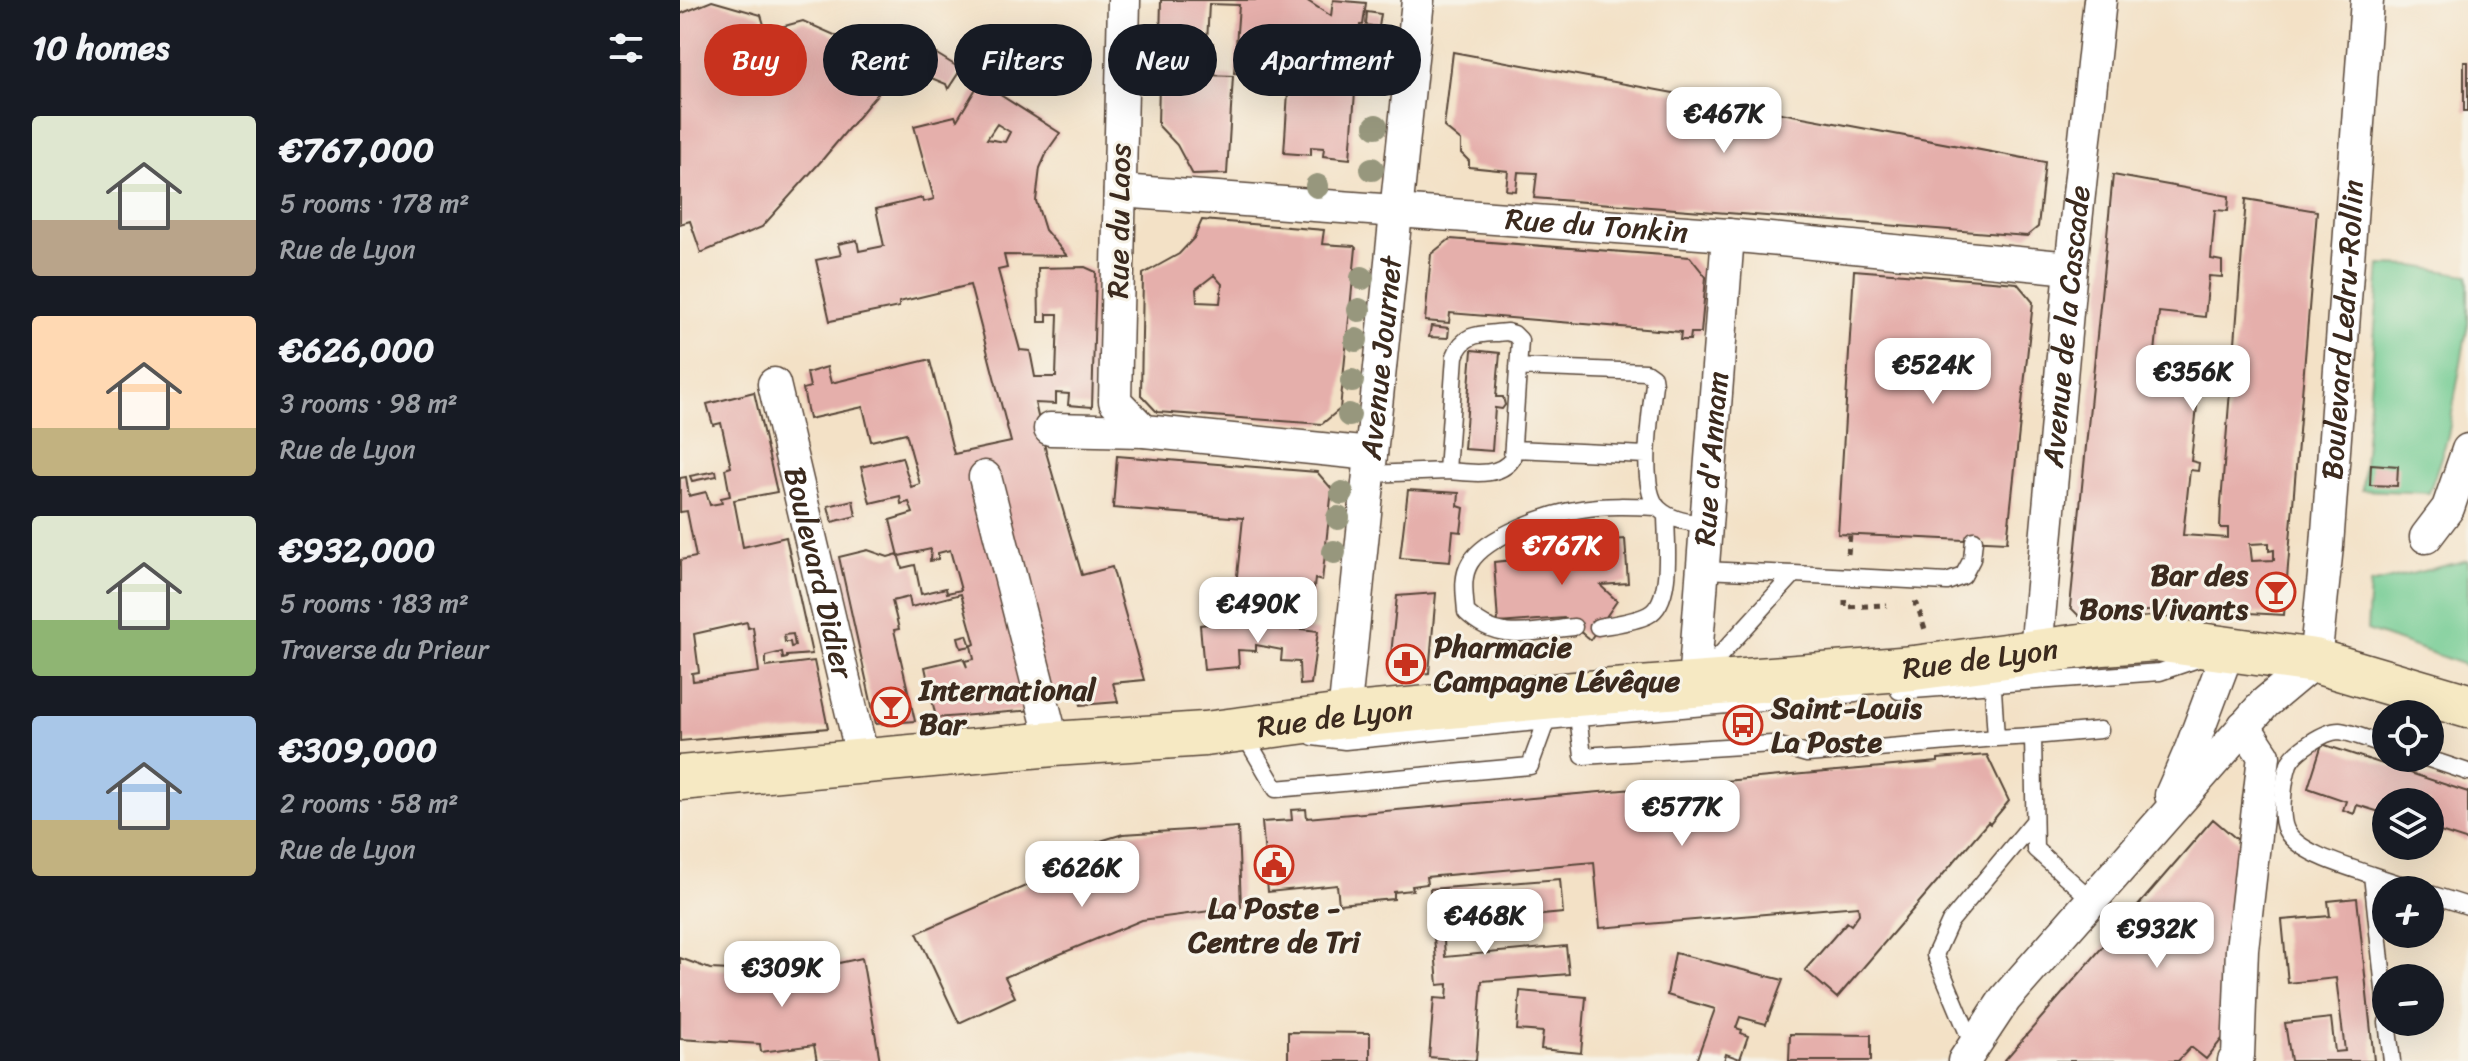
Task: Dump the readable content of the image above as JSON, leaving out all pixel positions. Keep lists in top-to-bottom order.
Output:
{
  "streets": {
    "street": [
      "Rue du Laos",
      "Rue du Tonkin",
      "Avenue de la Cascade",
      "Boulevard Ledru-Rollin",
      "Avenue Journet",
      "Rue d'Annam",
      "Boulevard Didier",
      "Rue de Lyon"
    ]
  },
  "crossings": [
    ["Rue du Laos", "Rue du Tonkin"],
    ["Rue du Tonkin", "Avenue de la Cascade"],
    ["Rue du Tonkin", "Avenue Journet"],
    ["Rue du Tonkin", "Rue d'Annam"],
    ["Avenue de la Cascade", "Rue de Lyon"],
    ["Boulevard Ledru-Rollin", "Rue de Lyon"],
    ["Avenue Journet", "Rue de Lyon"],
    ["Rue d'Annam", "Rue de Lyon"],
    ["Boulevard Didier", "Rue de Lyon"]
  ],
  "places": {
    "bar": ["Bar des Bons Vivants", "International Bar"],
    "pharmacy": ["Pharmacie Campagne Lévêque"],
    "bus stop": ["Saint-Louis La Poste"],
    "public building": ["La Poste - Centre de Tri"]
  },
  "page": {
    "heading": "10 homes",
    "chip": [
      "Buy",
      "Rent",
      "Filters",
      "New",
      "Apartment"
    ],
    "price": [
      "€467K",
      "€524K",
      "€356K",
      "€767K",
      "€490K",
      "€577K",
      "€626K",
      "€468K",
      "€932K",
      "€309K"
    ],
    "list": [
      {
        "name": "€767,000",
        "note": "5 rooms · 178 m² · Rue de Lyon"
      },
      {
        "name": "€626,000",
        "note": "3 rooms · 98 m² · Rue de Lyon"
      },
      {
        "name": "€932,000",
        "note": "5 rooms · 183 m² · Traverse du Prieur"
      },
      {
        "name": "€309,000",
        "note": "2 rooms · 58 m² · Rue de Lyon"
      }
    ],
    "map_buttons": ["+", "−"]
  }
}
